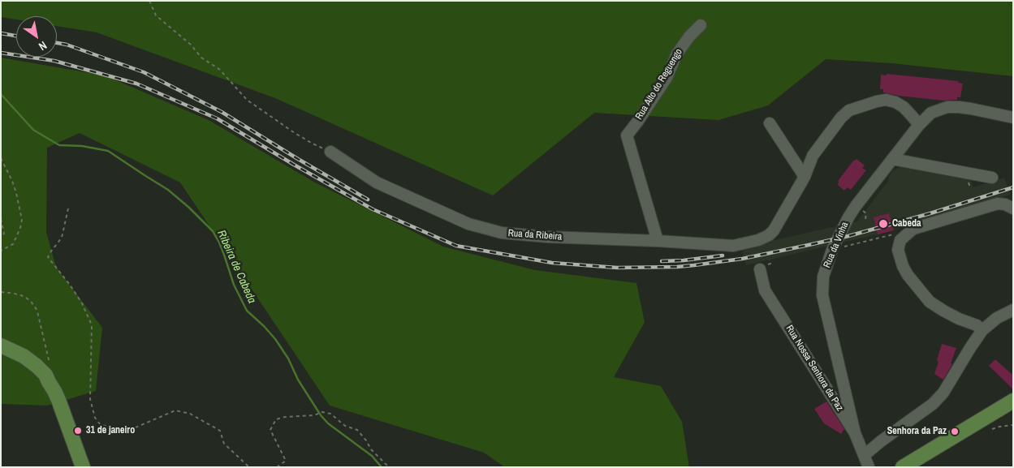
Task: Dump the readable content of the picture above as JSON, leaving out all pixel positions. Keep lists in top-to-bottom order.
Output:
{
  "streets": {
    "street": [
      "Rua Alto do Reguengo",
      "Rua da Ribeira",
      "Rua da Vinha",
      "Rua Nossa Senhora da Paz"
    ]
  },
  "crossings": [
    ["Rua Alto do Reguengo", "Rua da Ribeira"],
    ["Rua da Vinha", "Rua Nossa Senhora da Paz"]
  ],
  "water": ["Ribeira de Cabeda"],
  "places": ["Cabeda", "31 de janeiro", "Senhora da Paz"],
  "north": "bottom right"
}
